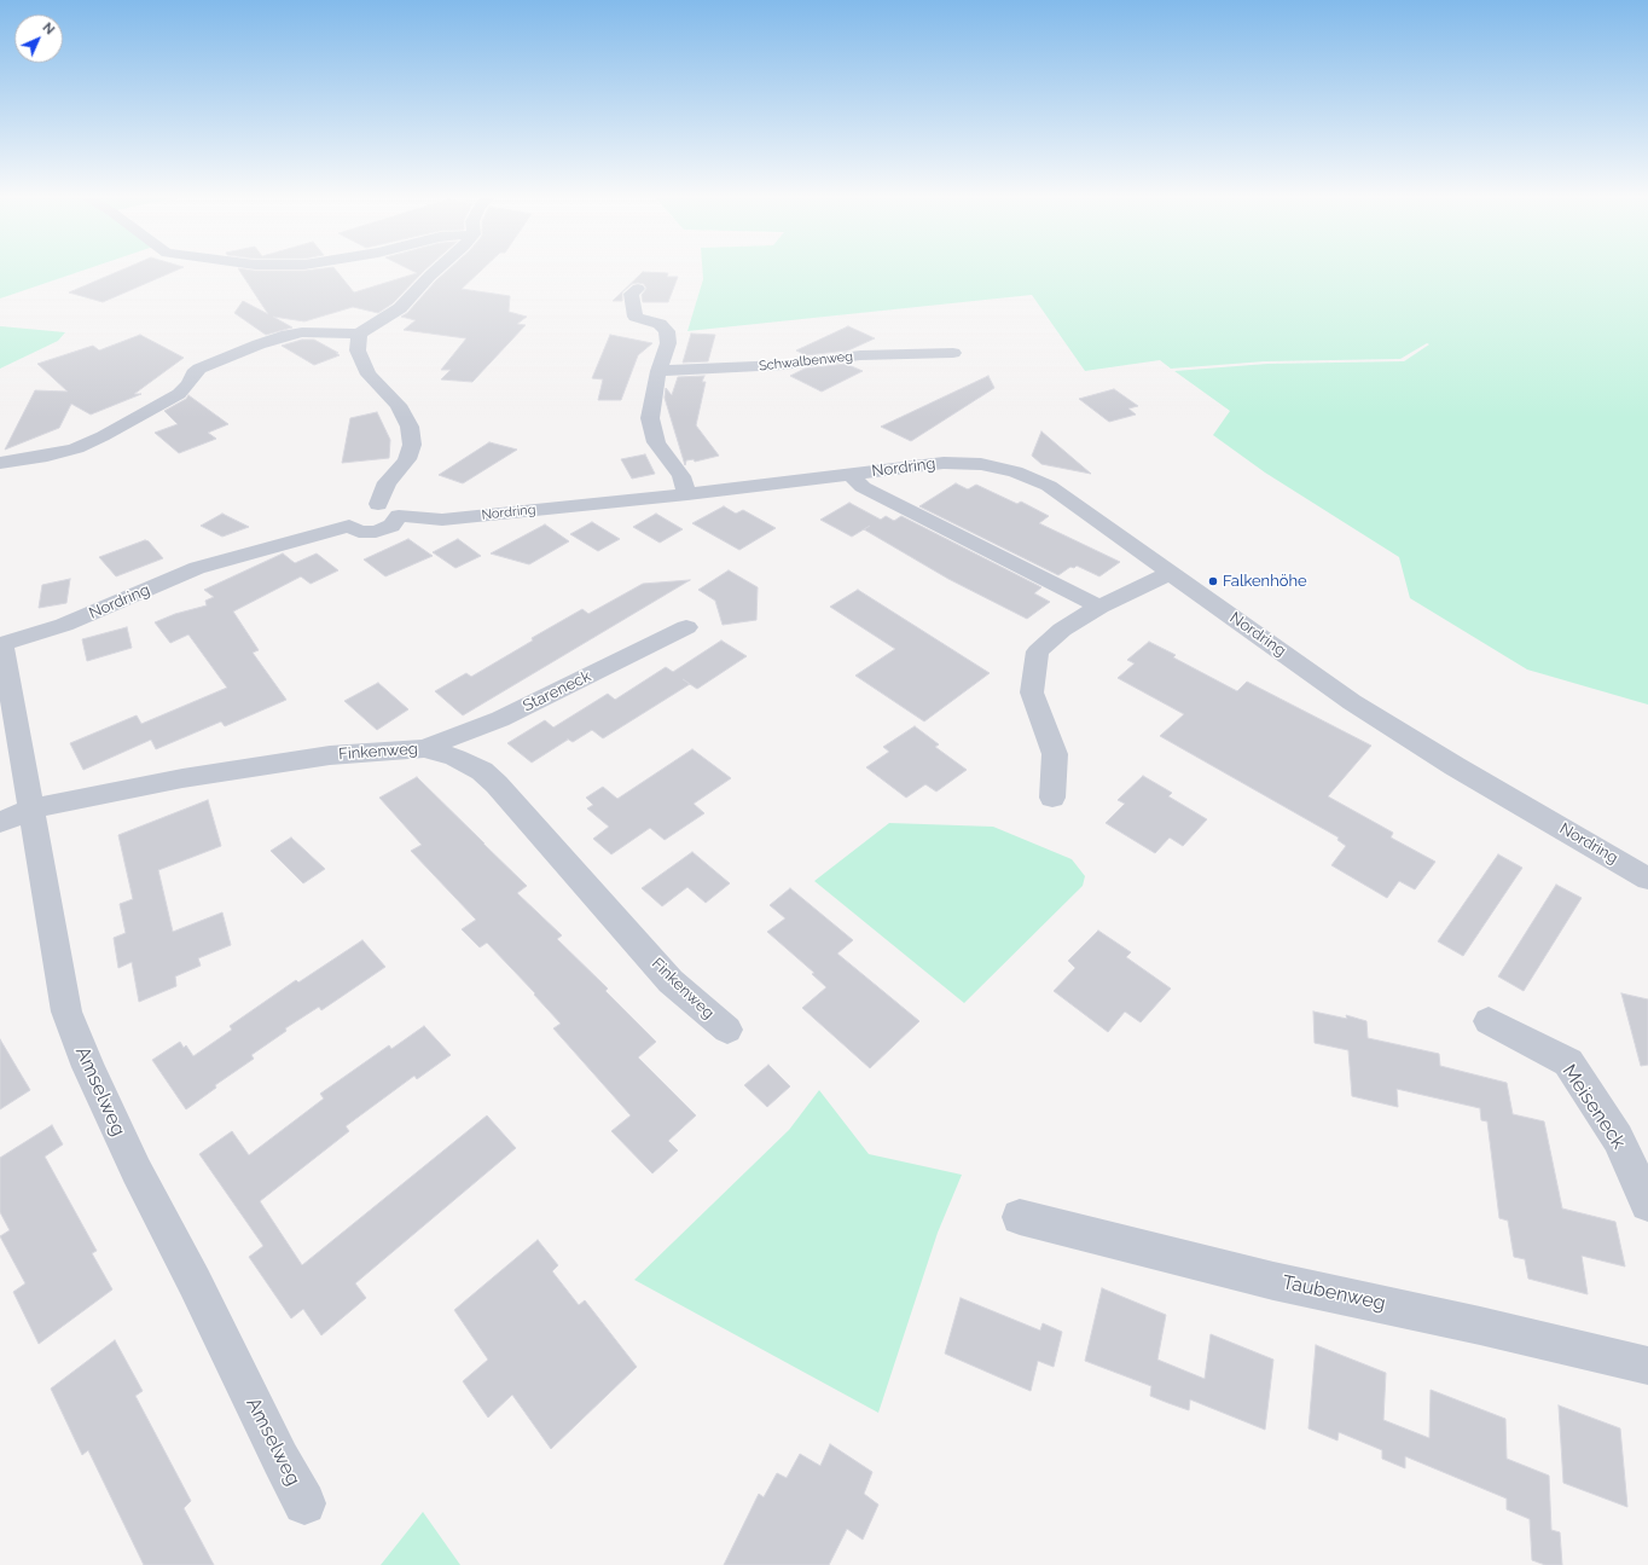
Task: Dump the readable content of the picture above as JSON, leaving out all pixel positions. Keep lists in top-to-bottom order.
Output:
{
  "streets": {
    "street": [
      "Schwalbenweg",
      "Nordring",
      "Stareneck",
      "Finkenweg",
      "Amselweg",
      "Meiseneck",
      "Taubenweg"
    ]
  },
  "crossings": [
    ["Nordring", "Amselweg"],
    ["Stareneck", "Finkenweg"],
    ["Finkenweg", "Amselweg"]
  ],
  "places": ["Falkenhöhe"],
  "north": "top right"
}
